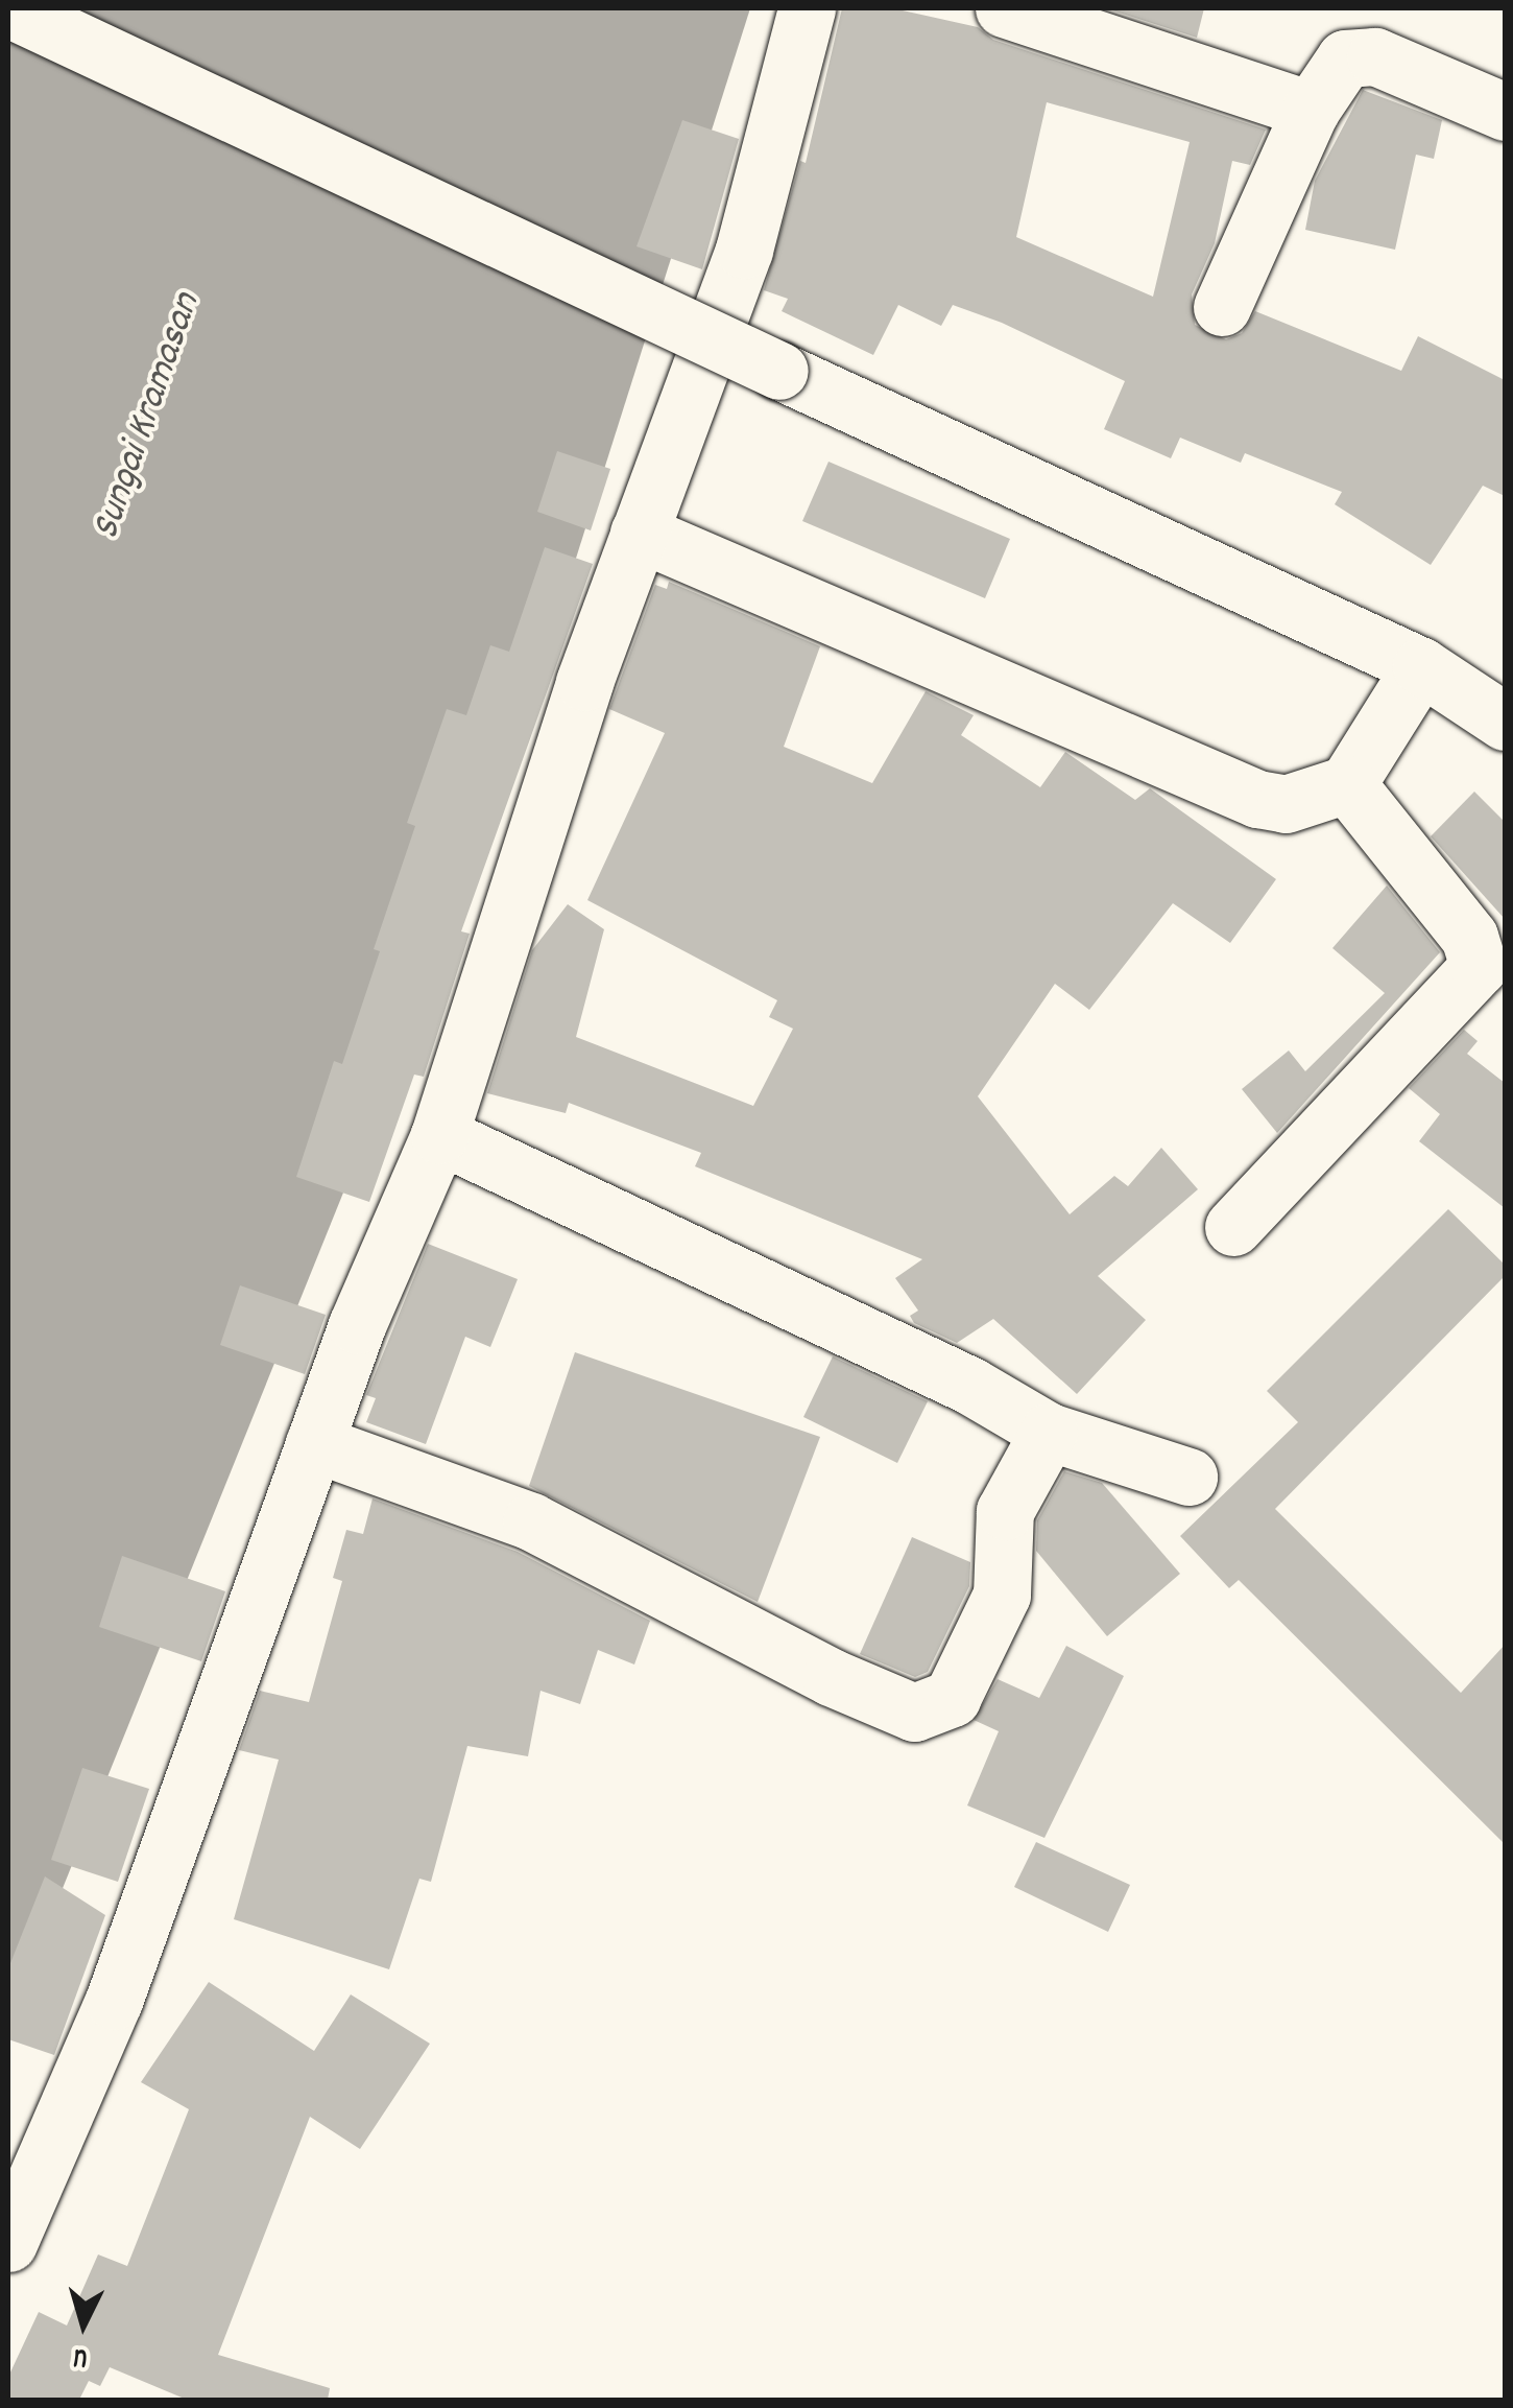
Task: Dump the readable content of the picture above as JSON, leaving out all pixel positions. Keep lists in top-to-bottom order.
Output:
{
  "water": ["Sungai Kramasan"],
  "north": "bottom"
}
